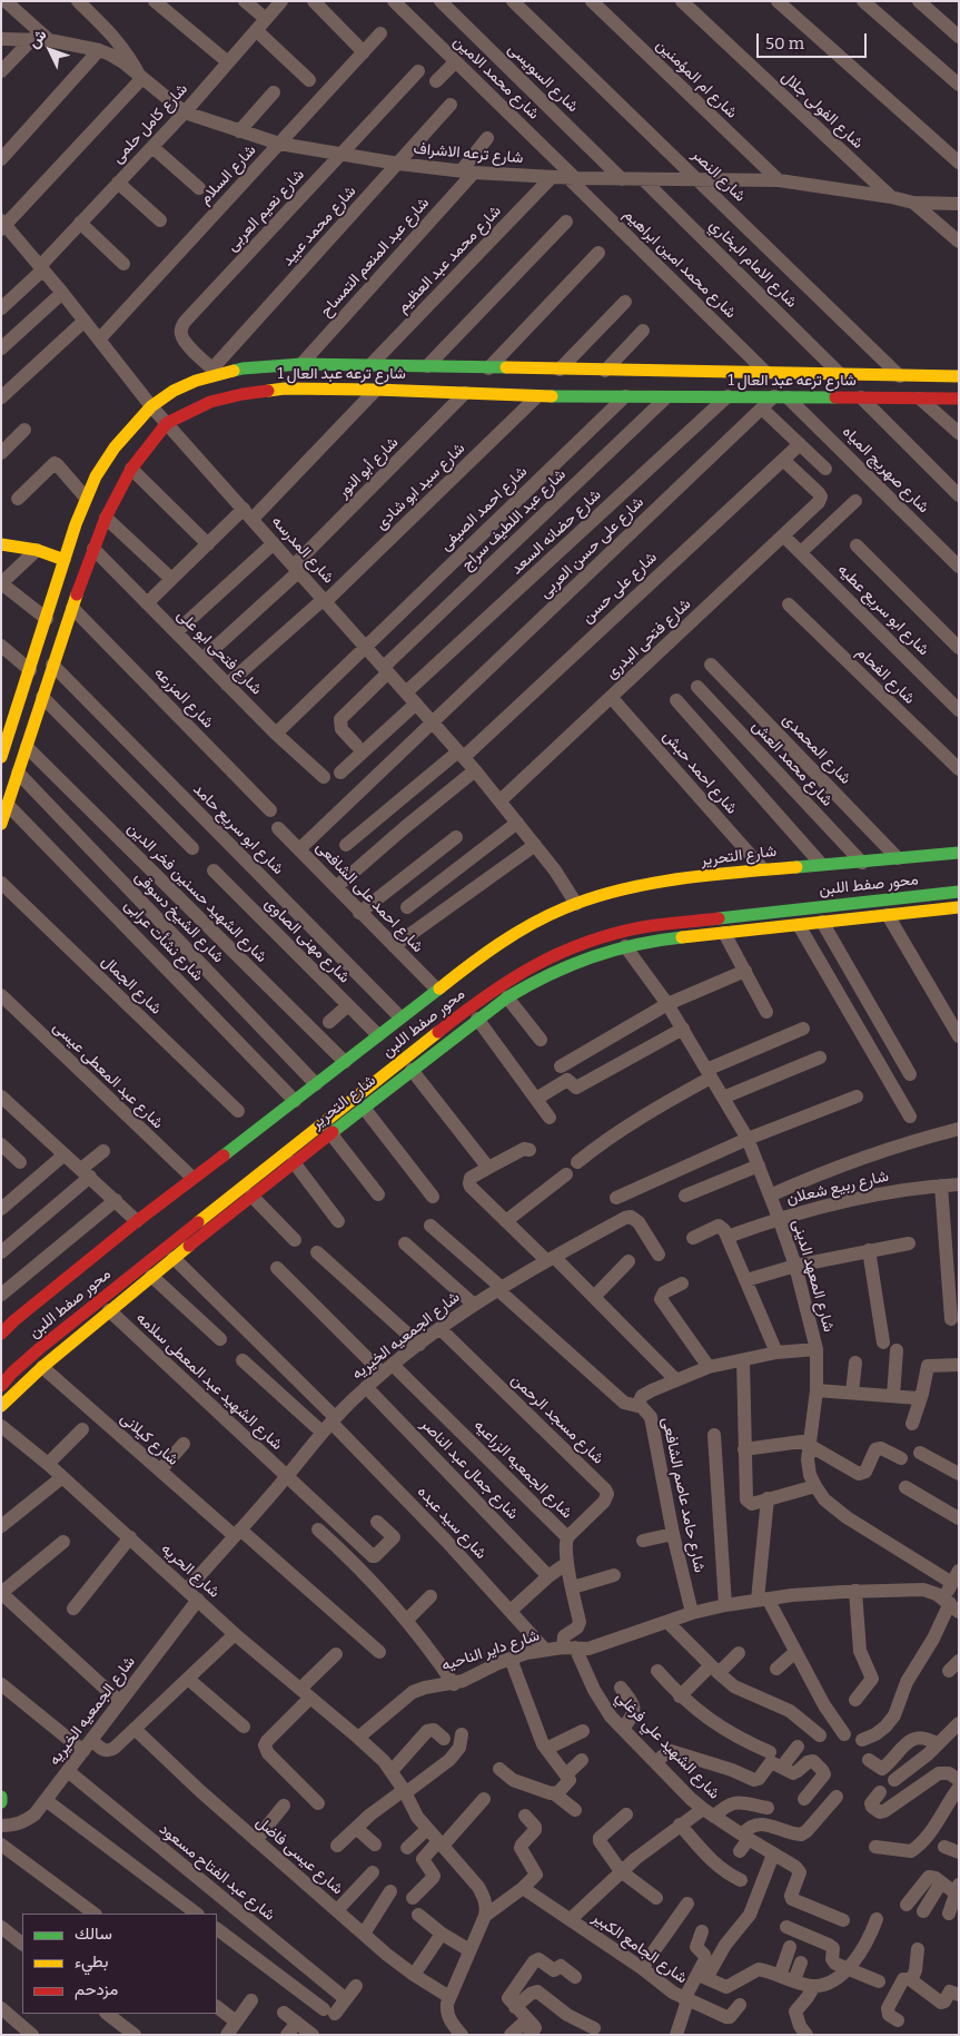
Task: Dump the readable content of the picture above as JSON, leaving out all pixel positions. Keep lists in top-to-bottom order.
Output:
{
  "streets": {
    "street": [
      "شارع محمد الامين",
      "شارع السويسى",
      "شارع ام المؤمنين",
      "شارع الفولى جلال",
      "شارع كامل حلمى",
      "شارع ترعه الاشراف",
      "شارع السلام",
      "شارع النصر",
      "شارع نعيم العربى",
      "شارع محمد عبيد",
      "شارع عبد المنعم التمساح",
      "شارع محمد عبد العظيم",
      "شارع محمد امين ابراهيم",
      "شارع الامام البخاري",
      "شارع ترعه عبد العال 1",
      "شارع أبو النور",
      "شارع صهريج المياه",
      "شارع سيد ابو شادى",
      "شارع احمد الصيفى",
      "شارع عبد اللطيف سراج",
      "شارع حضانه السعد",
      "شارع على حسن العربى",
      "شارع المدرسه",
      "شارع على حسن",
      "شارع ابو سريع عطيه",
      "شارع فتحى البدرى",
      "شارع فتحى ابو على",
      "شارع الفحام",
      "شارع المزرعه",
      "شارع المحمدى",
      "شارع محمد العش",
      "شارع احمد حبش",
      "شارع ابو سريع حامد",
      "شارع التحرير",
      "محور صفط اللبن",
      "شارع الشهيد حسنين فخر الدين",
      "شارع احمد على الشافعى",
      "شارع الشيخ دسوقى",
      "شارع نشأت عرابى",
      "شارع مهنى الصاوى",
      "شارع الجمال",
      "شارع عبد المعطى عيسى",
      "شارع ربيع شعلان",
      "شارع المعهد الدينى",
      "شارع الجمعيه الخيريه",
      "شارع الشهيد عبد المعطى سلامه",
      "شارع مسجد الرحمن",
      "شارع كيلانى",
      "شارع جمال عبد الناصر",
      "شارع الجمعيه الزراعيه",
      "شارع حامد عاصم الشافعى",
      "شارع سيد عبده",
      "شارع الحريه",
      "شارع داير الناحيه",
      "شارع الشهيد علي فرغلي",
      "شارع عيسى فاضل",
      "شارع عبد الفتاح مسعود",
      "شارع الجامع الكبير"
    ]
  },
  "crossings": [
    ["شارع محمد الامين", "شارع ترعه الاشراف"],
    ["شارع محمد الامين", "شارع محمد امين ابراهيم"],
    ["شارع السويسى", "شارع ترعه الاشراف"],
    ["شارع ام المؤمنين", "شارع ترعه الاشراف"],
    ["شارع الفولى جلال", "شارع ترعه الاشراف"],
    ["شارع كامل حلمى", "شارع ترعه الاشراف"],
    ["شارع كامل حلمى", "شارع المدرسه"],
    ["شارع ترعه الاشراف", "شارع السلام"],
    ["شارع ترعه الاشراف", "شارع النصر"],
    ["شارع ترعه الاشراف", "شارع نعيم العربى"],
    ["شارع ترعه الاشراف", "شارع محمد عبيد"],
    ["شارع ترعه الاشراف", "شارع عبد المنعم التمساح"],
    ["شارع ترعه الاشراف", "شارع محمد عبد العظيم"],
    ["شارع ترعه الاشراف", "شارع محمد امين ابراهيم"],
    ["شارع ترعه الاشراف", "شارع الامام البخاري"],
    ["شارع السلام", "شارع المدرسه"],
    ["شارع النصر", "شارع ترعه عبد العال 1"],
    ["شارع نعيم العربى", "شارع محمد عبيد"],
    ["شارع نعيم العربى", "شارع ترعه عبد العال 1"],
    ["شارع محمد عبيد", "شارع ترعه عبد العال 1"],
    ["شارع عبد المنعم التمساح", "شارع ترعه عبد العال 1"],
    ["شارع محمد عبد العظيم", "شارع ترعه عبد العال 1"],
    ["شارع محمد امين ابراهيم", "شارع ترعه عبد العال 1"],
    ["شارع الامام البخاري", "شارع ترعه عبد العال 1"],
    ["شارع ترعه عبد العال 1", "شارع أبو النور"],
    ["شارع ترعه عبد العال 1", "شارع صهريج المياه"],
    ["شارع ترعه عبد العال 1", "شارع سيد ابو شادى"],
    ["شارع ترعه عبد العال 1", "شارع احمد الصيفى"],
    ["شارع ترعه عبد العال 1", "شارع عبد اللطيف سراج"],
    ["شارع ترعه عبد العال 1", "شارع حضانه السعد"],
    ["شارع ترعه عبد العال 1", "شارع على حسن العربى"],
    ["شارع ترعه عبد العال 1", "شارع المدرسه"],
    ["شارع ترعه عبد العال 1", "شارع فتحى ابو على"],
    ["شارع ترعه عبد العال 1", "شارع المزرعه"],
    ["شارع ترعه عبد العال 1", "شارع ابو سريع حامد"],
    ["شارع ترعه عبد العال 1", "شارع الشهيد حسنين فخر الدين"],
    ["شارع ترعه عبد العال 1", "شارع الشيخ دسوقى"],
    ["شارع ترعه عبد العال 1", "شارع نشأت عرابى"],
    ["شارع أبو النور", "شارع المدرسه"],
    ["شارع صهريج المياه", "شارع على حسن العربى"],
    ["شارع سيد ابو شادى", "شارع المدرسه"],
    ["شارع سيد ابو شادى", "شارع فتحى ابو على"],
    ["شارع احمد الصيفى", "شارع المدرسه"],
    ["شارع احمد الصيفى", "شارع فتحى ابو على"],
    ["شارع عبد اللطيف سراج", "شارع المدرسه"],
    ["شارع حضانه السعد", "شارع المدرسه"],
    ["شارع على حسن العربى", "شارع المدرسه"],
    ["شارع على حسن العربى", "شارع احمد على الشافعى"],
    ["شارع المدرسه", "شارع على حسن"],
    ["شارع المدرسه", "شارع فتحى البدرى"],
    ["شارع المدرسه", "شارع التحرير"],
    ["شارع على حسن", "شارع فتحى البدرى"],
    ["شارع ابو سريع عطيه", "شارع فتحى البدرى"],
    ["شارع فتحى البدرى", "شارع احمد حبش"],
    ["شارع المحمدى", "شارع التحرير"],
    ["شارع محمد العش", "شارع التحرير"],
    ["شارع احمد حبش", "شارع التحرير"],
    ["شارع ابو سريع حامد", "شارع التحرير"],
    ["شارع التحرير", "شارع الشهيد حسنين فخر الدين"],
    ["شارع التحرير", "شارع احمد على الشافعى"],
    ["شارع التحرير", "شارع الشيخ دسوقى"],
    ["شارع التحرير", "شارع نشأت عرابى"],
    ["شارع التحرير", "شارع مهنى الصاوى"],
    ["شارع التحرير", "شارع عبد المعطى عيسى"],
    ["شارع التحرير", "شارع المعهد الدينى"],
    ["شارع التحرير", "شارع الشهيد عبد المعطى سلامه"],
    ["شارع التحرير", "شارع كيلانى"],
    ["شارع ربيع شعلان", "شارع المعهد الدينى"],
    ["شارع الجمعيه الخيريه", "شارع الشهيد عبد المعطى سلامه"],
    ["شارع الجمعيه الخيريه", "شارع مسجد الرحمن"],
    ["شارع الجمعيه الخيريه", "شارع كيلانى"],
    ["شارع الجمعيه الخيريه", "شارع جمال عبد الناصر"],
    ["شارع الجمعيه الخيريه", "شارع الجمعيه الزراعيه"],
    ["شارع الجمعيه الخيريه", "شارع حامد عاصم الشافعى"],
    ["شارع الجمعيه الخيريه", "شارع سيد عبده"],
    ["شارع الجمعيه الخيريه", "شارع الحريه"],
    ["شارع الجمعيه الخيريه", "شارع عبد الفتاح مسعود"],
    ["شارع مسجد الرحمن", "شارع الجمعيه الزراعيه"],
    ["شارع الجمعيه الزراعيه", "شارع داير الناحيه"],
    ["شارع الجمعيه الزراعيه", "شارع الشهيد علي فرغلي"],
    ["شارع حامد عاصم الشافعى", "شارع داير الناحيه"],
    ["شارع سيد عبده", "شارع داير الناحيه"],
    ["شارع الحريه", "شارع داير الناحيه"],
    ["شارع داير الناحيه", "شارع الشهيد علي فرغلي"]
  ],
  "legend": ["سالك", "بطيء", "مزدحم"],
  "scale_bar": "50 m",
  "north": "top left"
}
